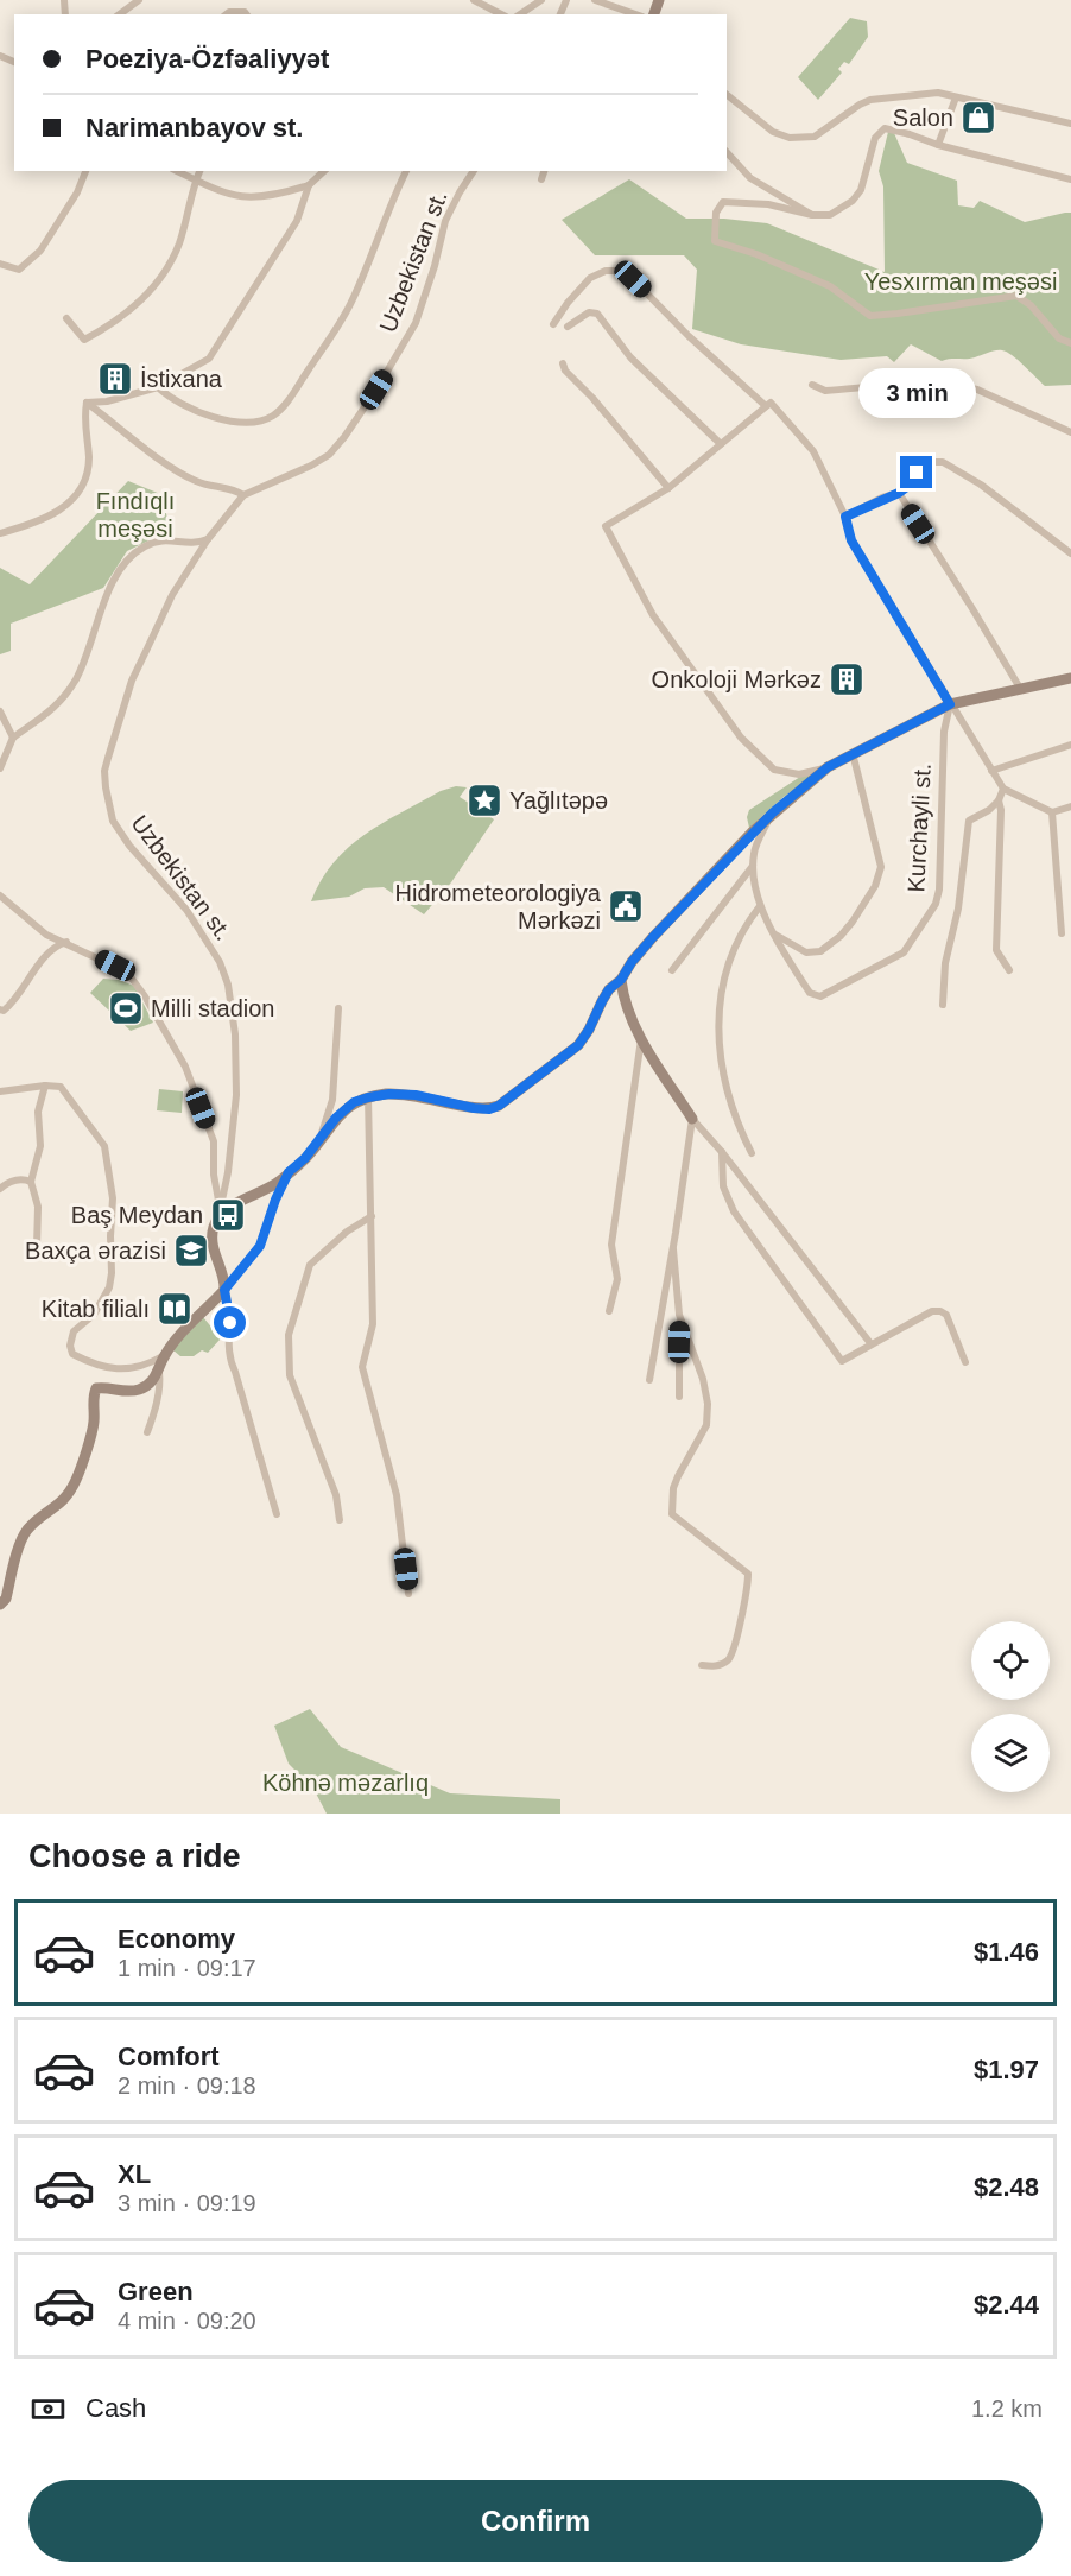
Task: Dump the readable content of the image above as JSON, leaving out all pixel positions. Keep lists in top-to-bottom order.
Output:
{
  "streets": {
    "street": ["Uzbekistan st.", "Kurchayli st."]
  },
  "parks": ["Yesxırman meşəsi", "Fındıqlı meşəsi", "Köhnə məzarlıq"],
  "places": {
    "shop": ["Salon"],
    "building": ["İstixana", "Onkoloji Mərkəz"],
    "place": ["Yağlıtəpə"],
    "public building": ["Hidrometeorologiya Mərkəzi"],
    "sports": ["Milli stadion"],
    "bus stop": ["Baş Meydan"],
    "school or university": ["Baxça ərazisi"],
    "library": ["Kitab filialı"]
  },
  "page": {
    "banner": ["Poeziya-Özfəaliyyət", "Narimanbayov st."],
    "bubble": "3 min",
    "heading": "Choose a ride",
    "list": [
      {
        "name": "Economy",
        "note": "1 min · 09:17",
        "value": "$1.46"
      },
      {
        "name": "Comfort",
        "note": "2 min · 09:18",
        "value": "$1.97"
      },
      {
        "name": "XL",
        "note": "3 min · 09:19",
        "value": "$2.48"
      },
      {
        "name": "Green",
        "note": "4 min · 09:20",
        "value": "$2.44"
      }
    ],
    "pay": ["Cash", "1.2 km"],
    "buttons": "Confirm"
  }
}
